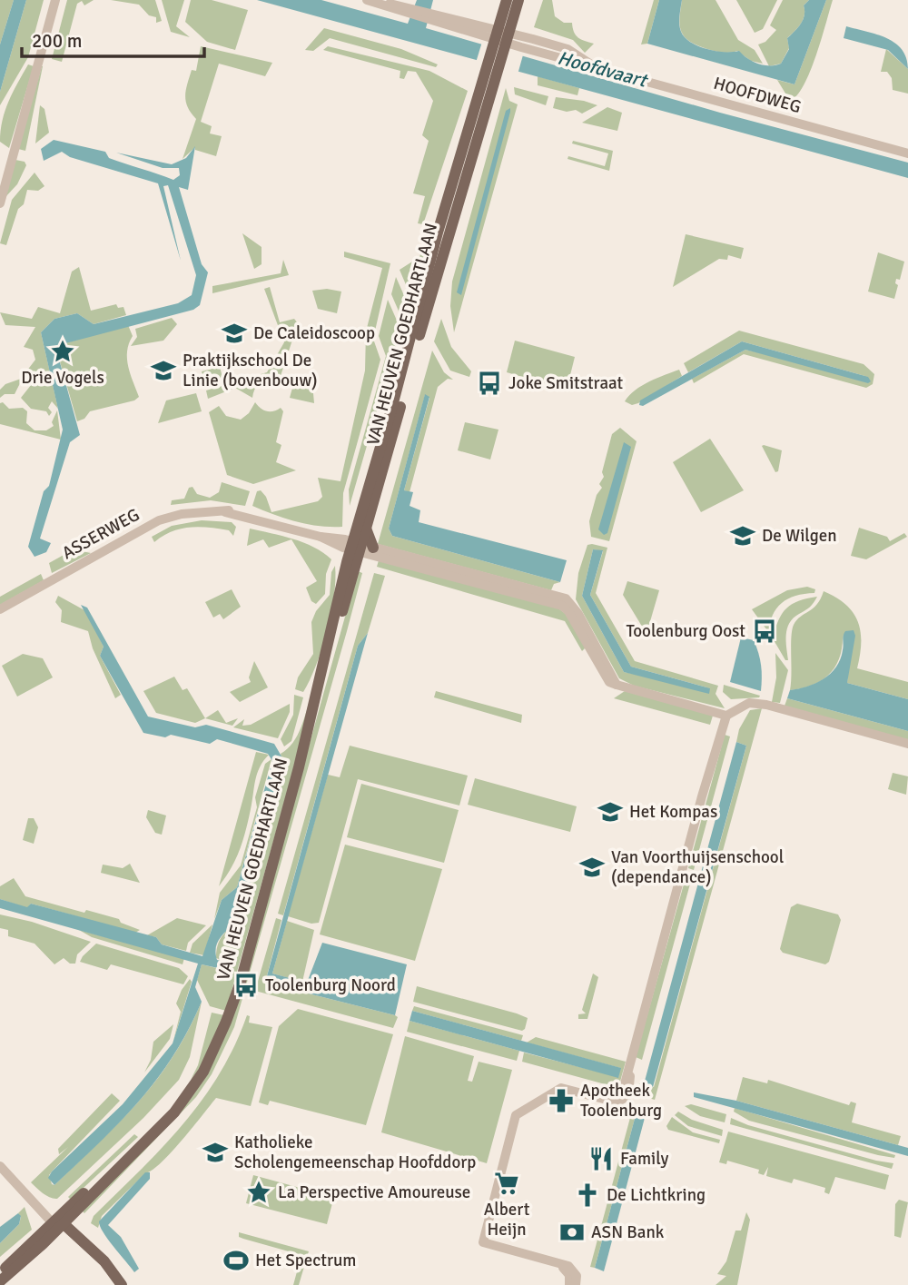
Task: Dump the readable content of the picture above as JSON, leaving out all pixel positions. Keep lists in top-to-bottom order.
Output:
{
  "streets": {
    "main road": ["VAN HEUVEN GOEDHARTLAAN"],
    "street": ["HOOFDWEG", "ASSERWEG"]
  },
  "crossings": [
    ["HOOFDWEG", "VAN HEUVEN GOEDHARTLAAN"],
    ["VAN HEUVEN GOEDHARTLAAN", "ASSERWEG"]
  ],
  "water": ["Hoofdvaart"],
  "places": {
    "school or university": [
      "De Caleidoscoop",
      "Praktijkschool De Linie (bovenbouw)",
      "De Wilgen",
      "Het Kompas",
      "Van Voorthuijsenschool (dependance)",
      "Katholieke Scholengemeenschap Hoofddorp"
    ],
    "place": ["Drie Vogels", "La Perspective Amoureuse"],
    "bus stop": ["Joke Smitstraat", "Toolenburg Oost", "Toolenburg Noord"],
    "pharmacy": ["Apotheek Toolenburg"],
    "restaurant": ["Family"],
    "supermarket": ["Albert Heijn"],
    "church": ["De Lichtkring"],
    "bank": ["ASN Bank"],
    "sports": ["Het Spectrum"]
  },
  "scale_bar": "200 m"
}
